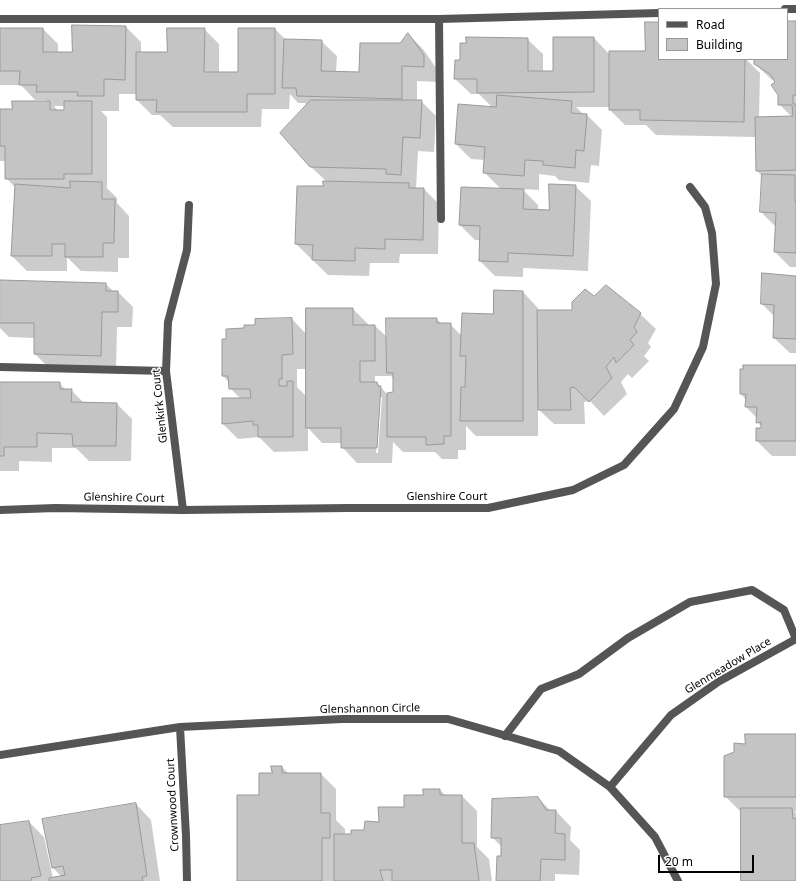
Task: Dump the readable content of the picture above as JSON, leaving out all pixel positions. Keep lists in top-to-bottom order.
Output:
{
  "streets": {
    "street": [
      "Glenkirk Court",
      "Glenshire Court",
      "Glenmeadow Place",
      "Glenshannon Circle",
      "Crownwood Court"
    ]
  },
  "crossings": [
    ["Glenkirk Court", "Glenshire Court"],
    ["Glenmeadow Place", "Glenshannon Circle"],
    ["Glenshannon Circle", "Crownwood Court"]
  ],
  "legend": ["Road", "Building"],
  "scale_bar": "20 m"
}
